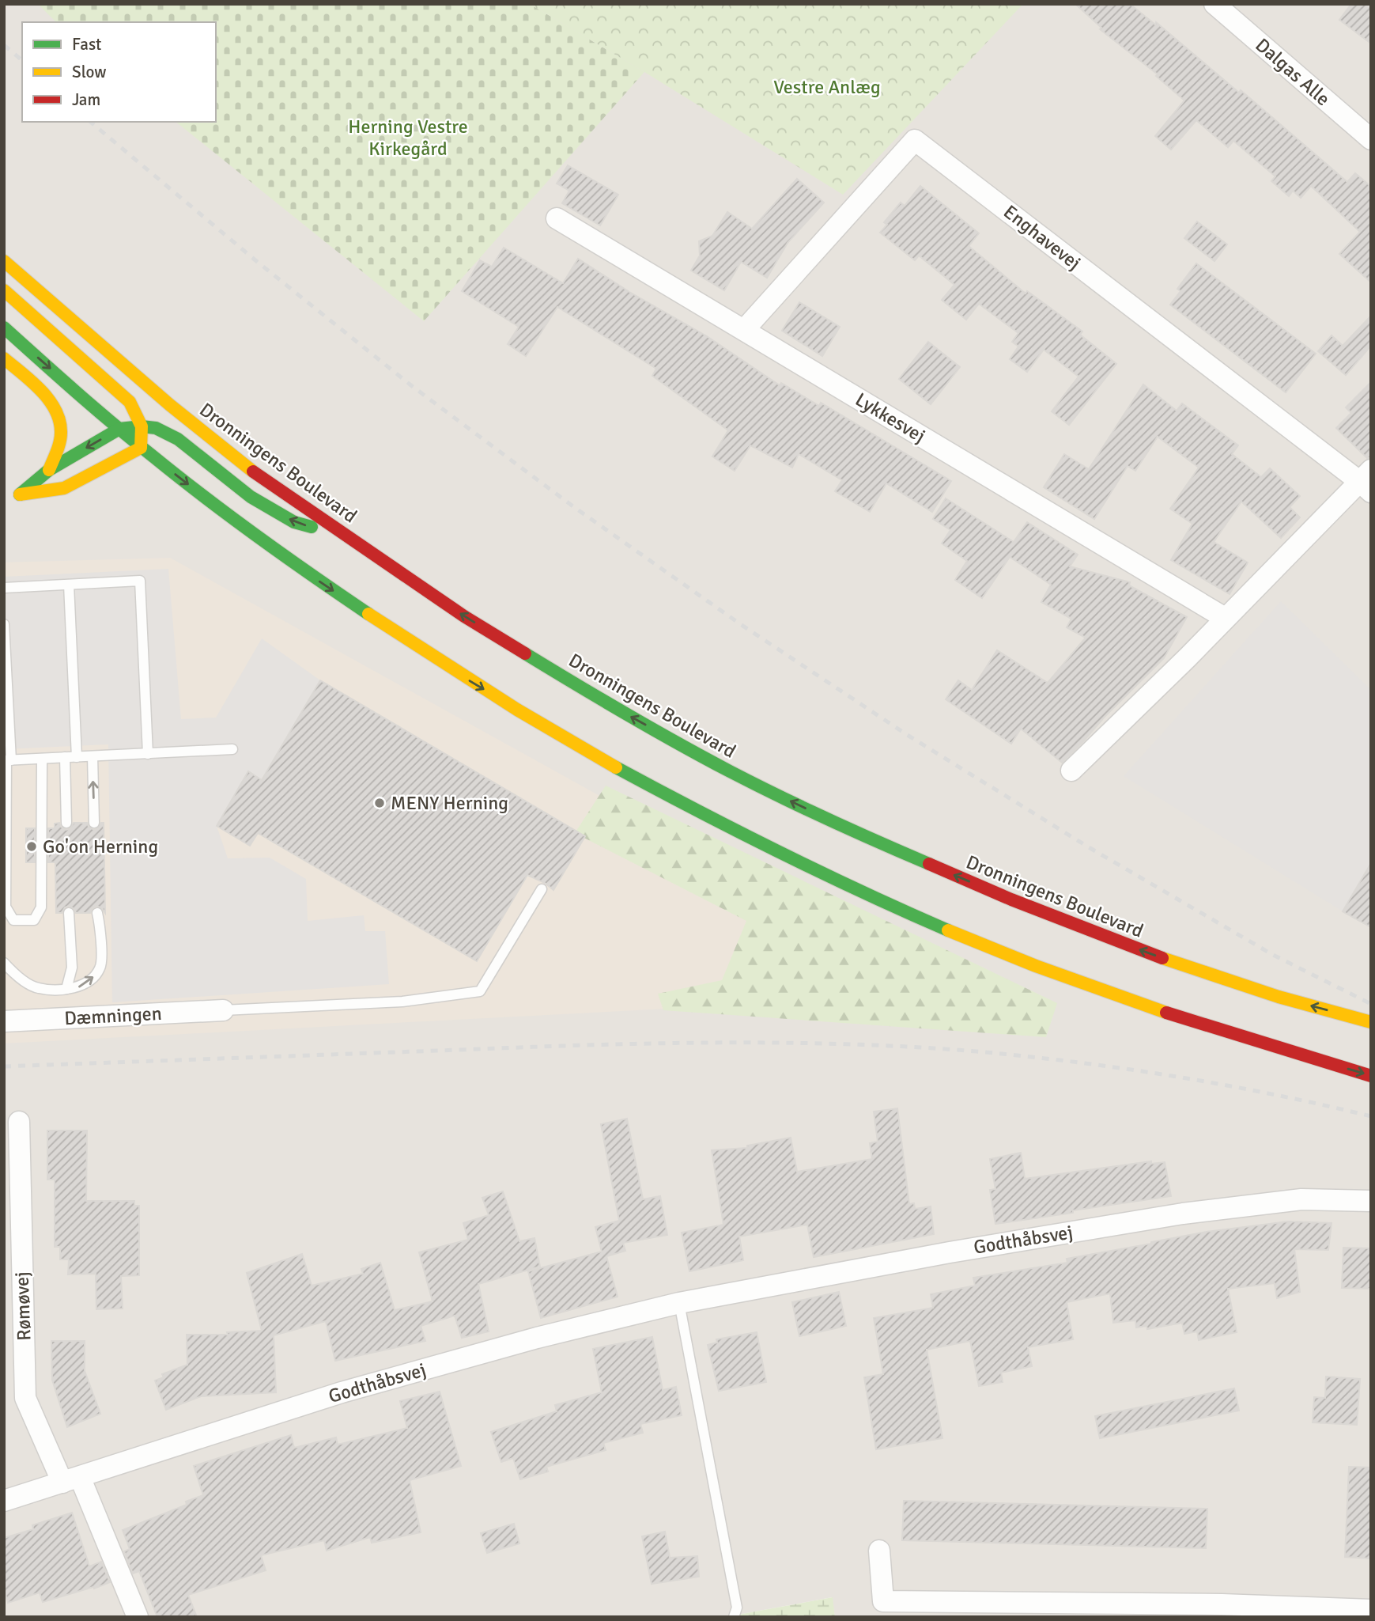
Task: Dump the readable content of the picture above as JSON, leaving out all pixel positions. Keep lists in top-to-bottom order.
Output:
{
  "streets": {
    "main road": ["Dronningens Boulevard"],
    "street": [
      "Dalgas Alle",
      "Enghavevej",
      "Lykkesvej",
      "Dæmningen",
      "Godthåbsvej",
      "Rømøvej"
    ]
  },
  "crossings": [
    ["Enghavevej", "Lykkesvej"],
    ["Godthåbsvej", "Rømøvej"]
  ],
  "parks": ["Vestre Anlæg", "Herning Vestre Kirkegård"],
  "places": ["MENY Herning", "Go'on Herning"],
  "legend": ["Fast", "Slow", "Jam"]
}
